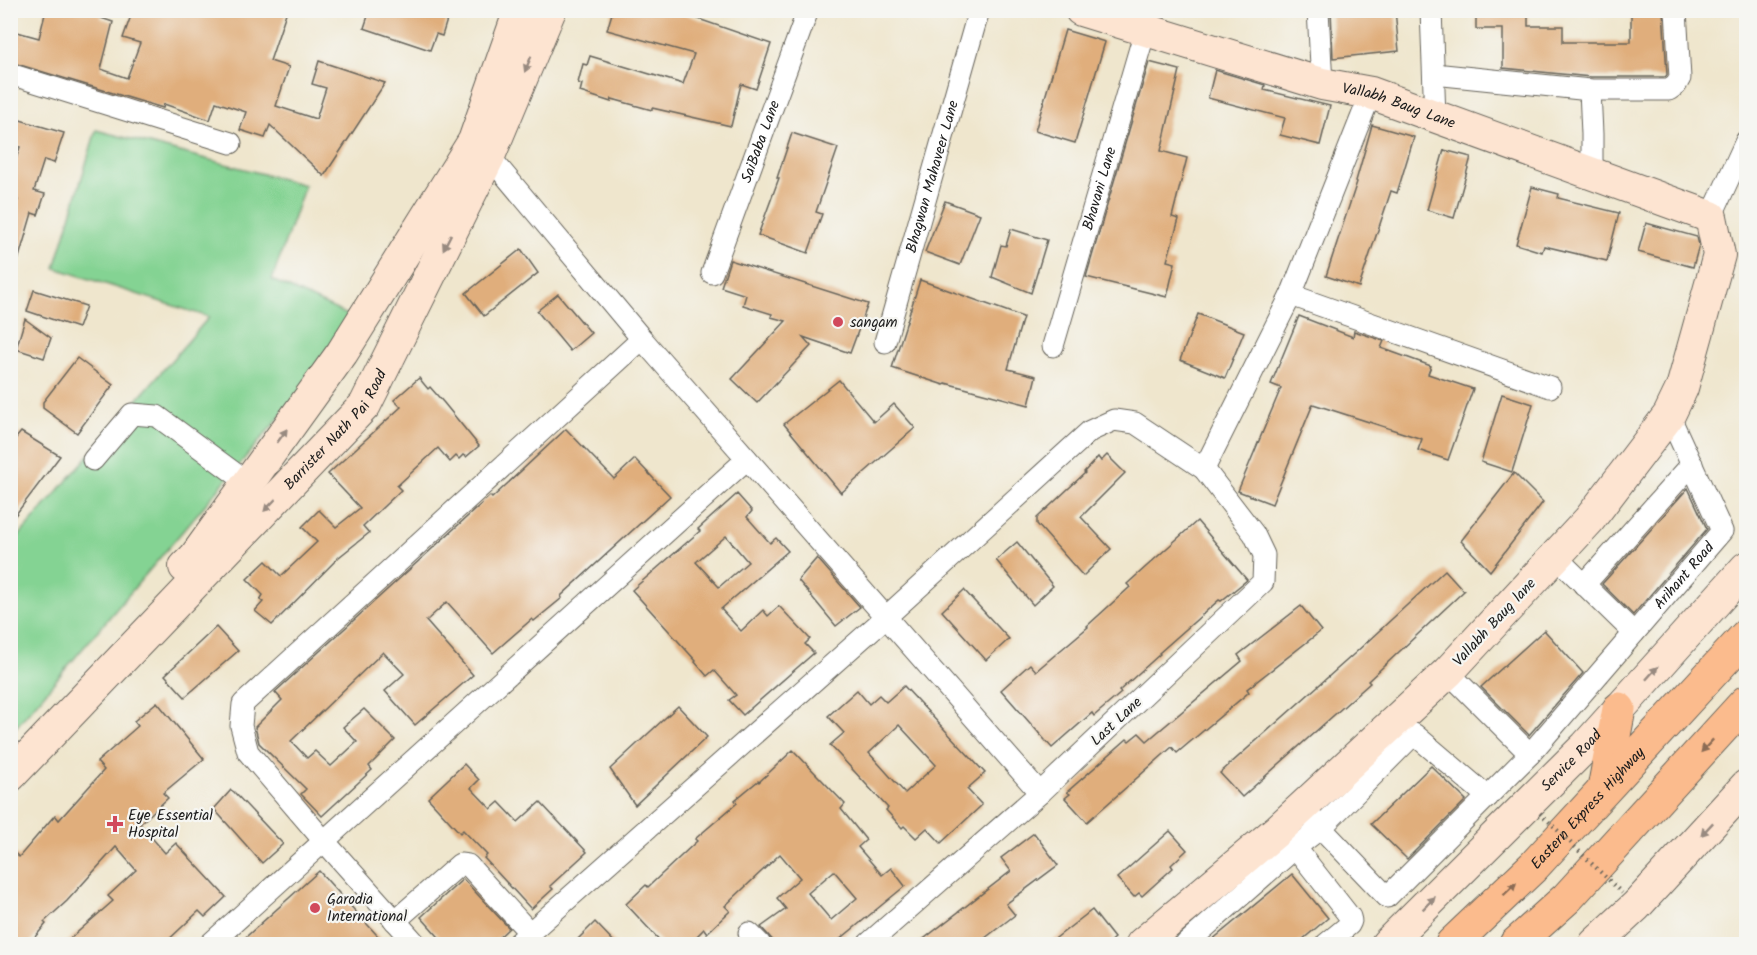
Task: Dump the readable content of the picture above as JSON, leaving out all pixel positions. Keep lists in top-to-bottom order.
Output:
{
  "streets": {
    "highway": ["Eastern Express Highway"],
    "street": [
      "Vallabh Baug Lane",
      "SaiBaba Lane",
      "Bhagwan Mahaveer Lane",
      "Bhavani Lane",
      "Barrister Nath Pai Road",
      "Arihant Road",
      "Vallabh Baug lane",
      "Last Lane",
      "Service Road"
    ]
  },
  "crossings": [
    ["Vallabh Baug Lane", "Bhavani Lane"],
    ["Vallabh Baug Lane", "Vallabh Baug lane"],
    ["Arihant Road", "Vallabh Baug lane"]
  ],
  "places": {
    "other": ["sangam", "Garodia International"],
    "health": ["Eye Essential Hospital"]
  }
}
